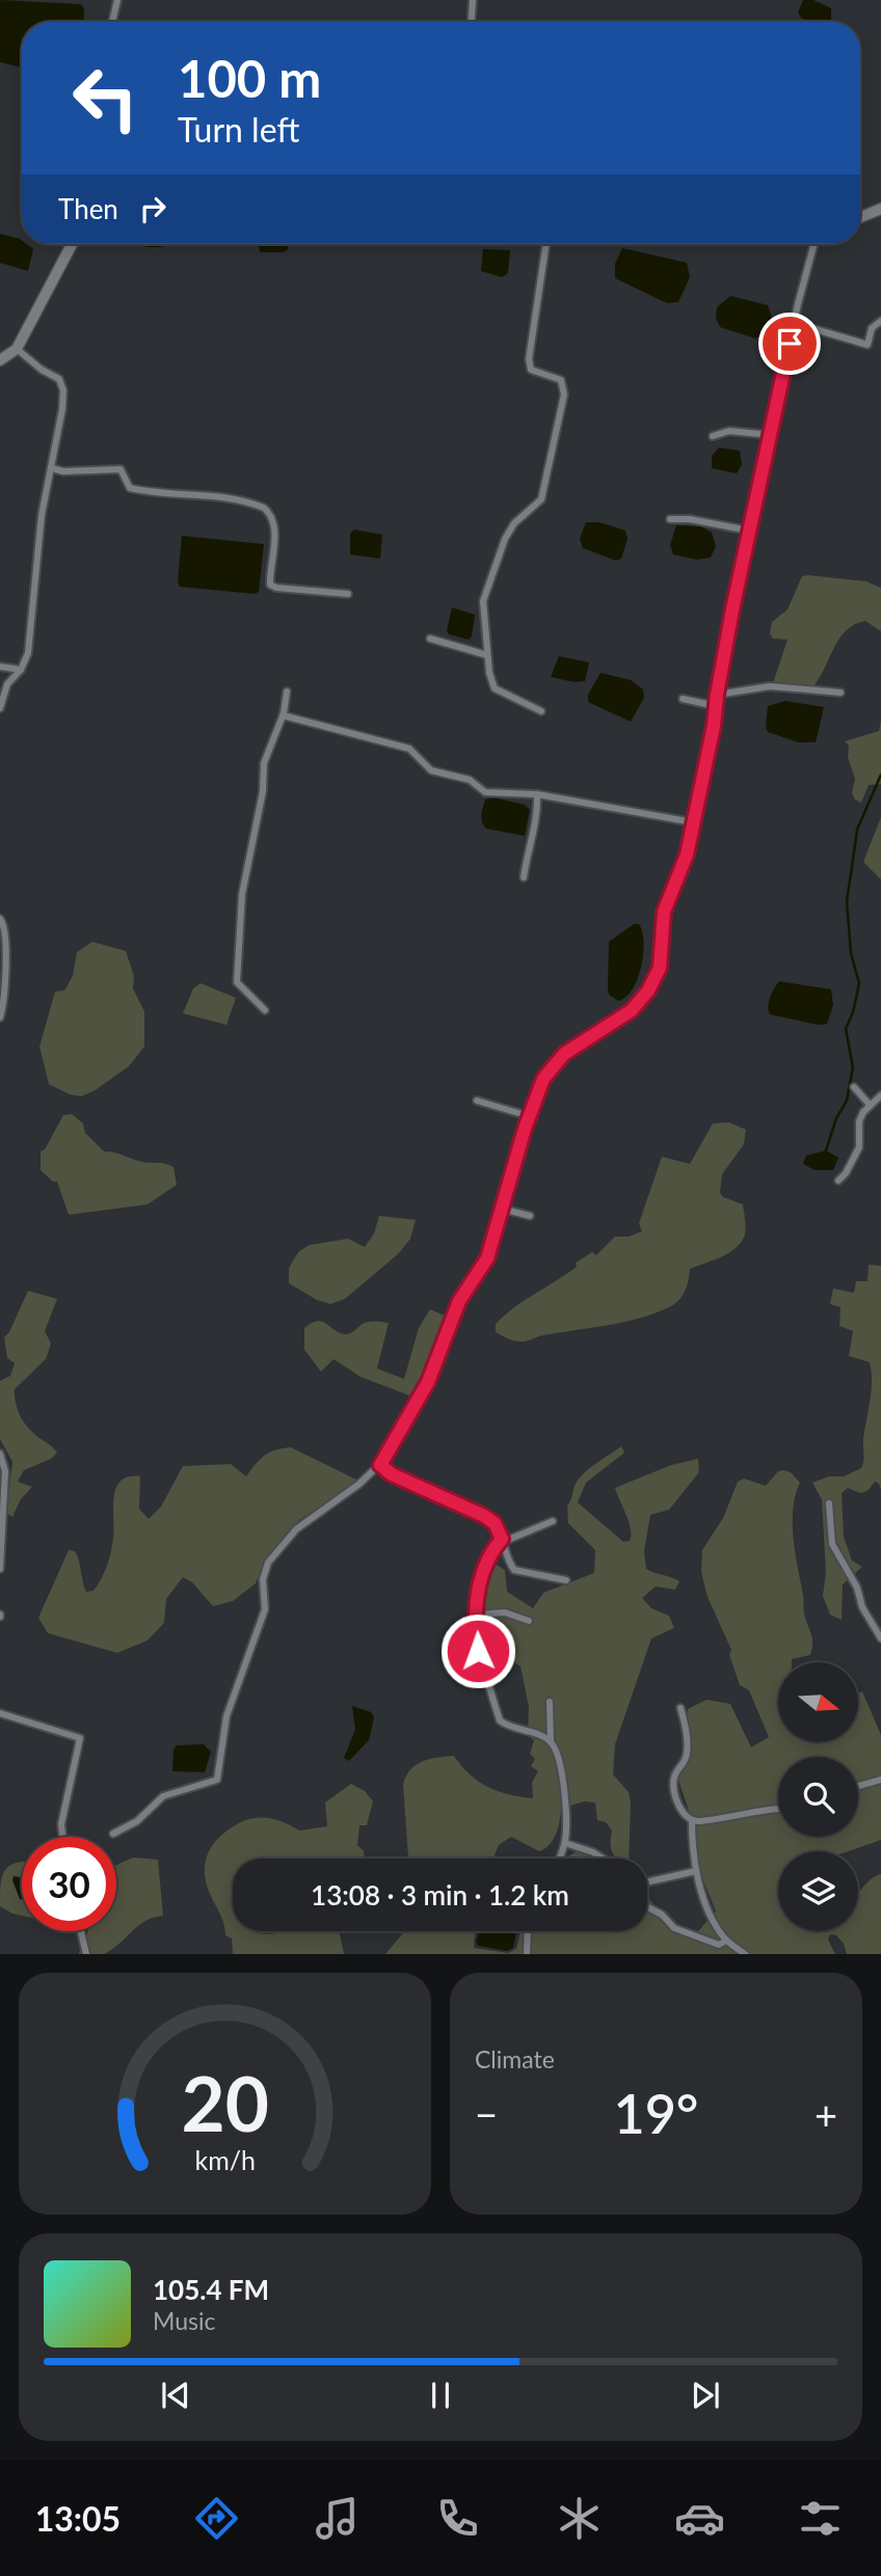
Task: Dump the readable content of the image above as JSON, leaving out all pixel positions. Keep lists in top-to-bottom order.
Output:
{
  "north": "right",
  "page": {
    "turn": ["100 m", "Turn left"],
    "then": "Then",
    "limit": "30",
    "trip": "13:08 · 3 min · 1.2 km",
    "tile": "Climate",
    "heat": ["−", "19°", "+"],
    "song": ["105.4 FM", "Music"],
    "tabs": "13:05",
    "gauge": ["20", "km/h"]
  }
}
